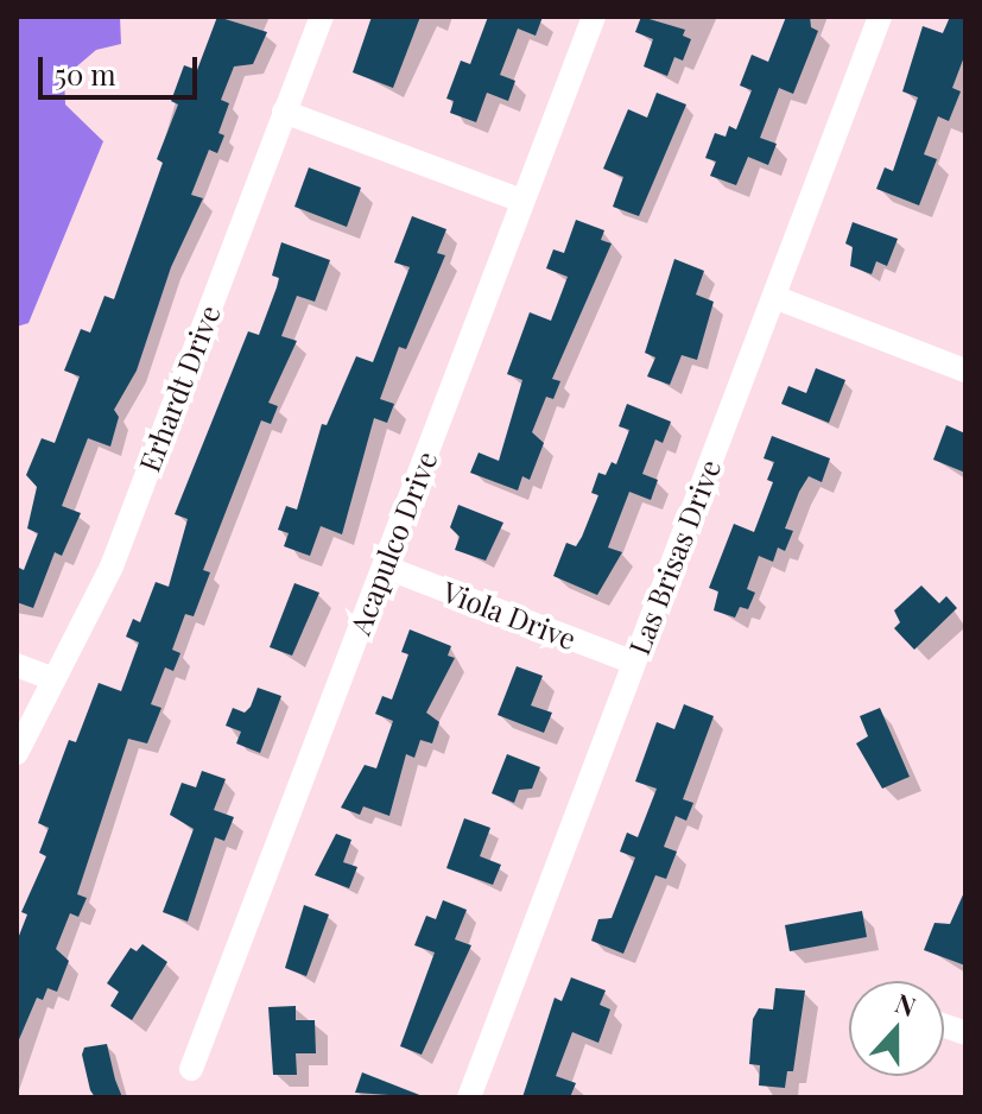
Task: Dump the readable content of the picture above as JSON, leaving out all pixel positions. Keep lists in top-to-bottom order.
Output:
{
  "streets": {
    "street": [
      "Erhardt Drive",
      "Acapulco Drive",
      "Las Brisas Drive",
      "Viola Drive"
    ]
  },
  "crossings": [
    ["Acapulco Drive", "Viola Drive"],
    ["Las Brisas Drive", "Viola Drive"]
  ],
  "scale_bar": "50 m",
  "north": "top"
}
